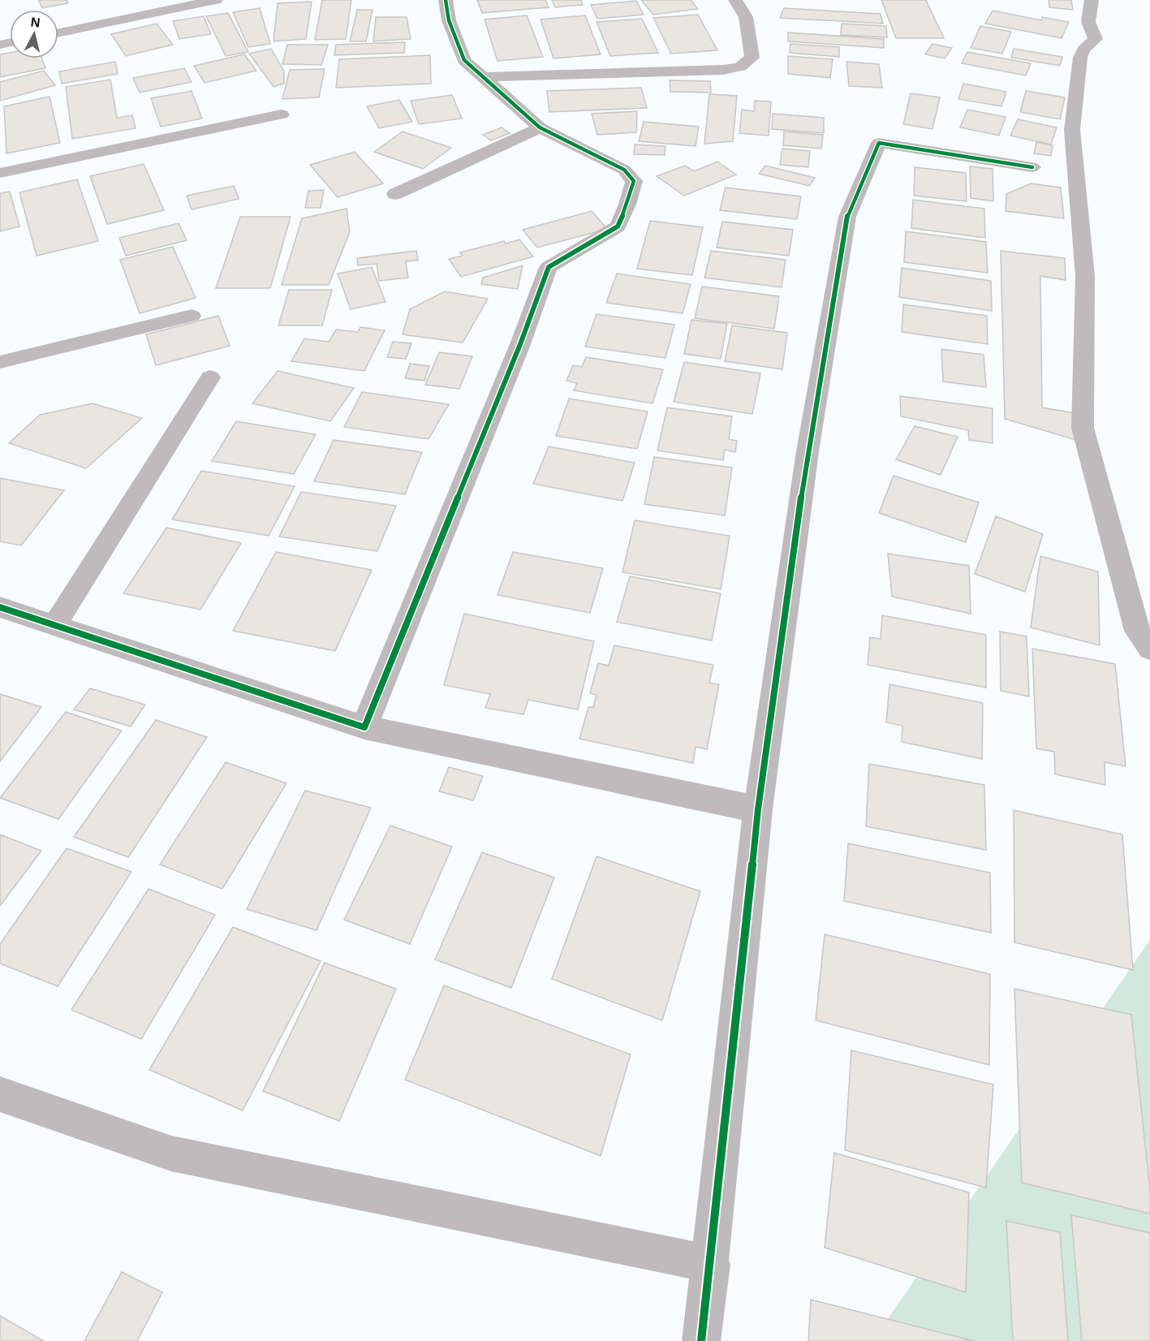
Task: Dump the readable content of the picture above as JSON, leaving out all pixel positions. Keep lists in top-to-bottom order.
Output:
{
  "north": "top"
}
